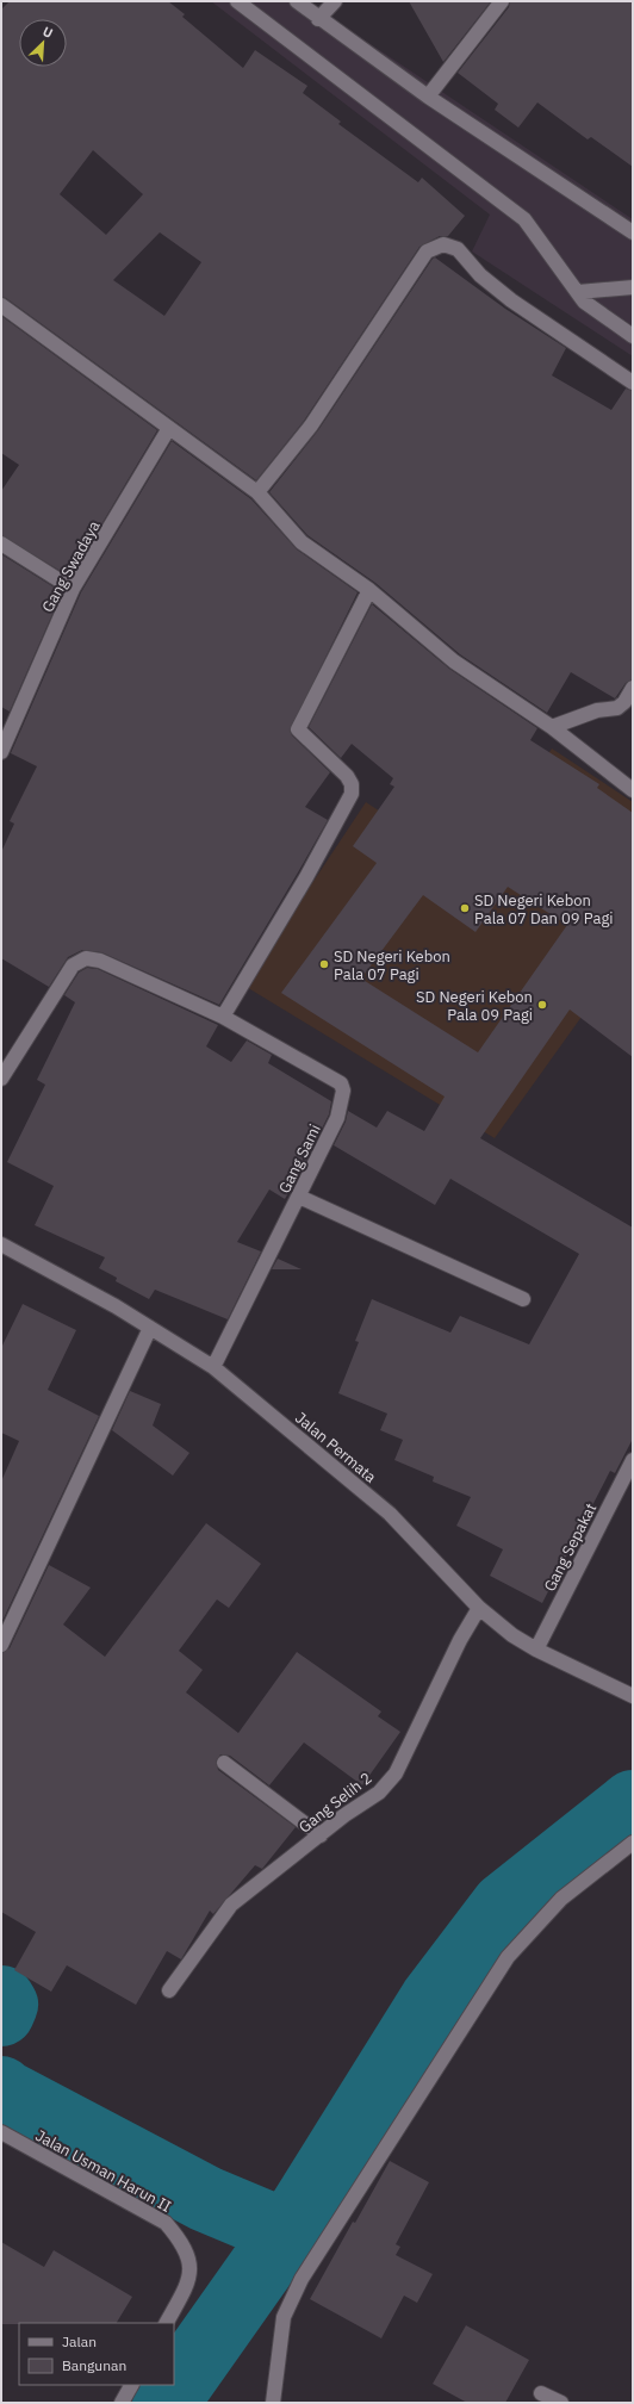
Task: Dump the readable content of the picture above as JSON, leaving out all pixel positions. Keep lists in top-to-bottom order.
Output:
{
  "streets": {
    "street": [
      "Gang Swadaya",
      "Gang Sami",
      "Jalan Permata",
      "Gang Sepakat",
      "Gang Selih 2",
      "Jalan Usman Harun II"
    ]
  },
  "crossings": [
    ["Gang Sami", "Jalan Permata"],
    ["Jalan Permata", "Gang Sepakat"],
    ["Jalan Permata", "Gang Selih 2"]
  ],
  "places": ["SD Negeri Kebon Pala 07 Dan 09 Pagi", "SD Negeri Kebon Pala 07 Pagi", "SD Negeri Kebon Pala 09 Pagi"],
  "legend": ["Jalan", "Bangunan"],
  "north": "top right"
}
